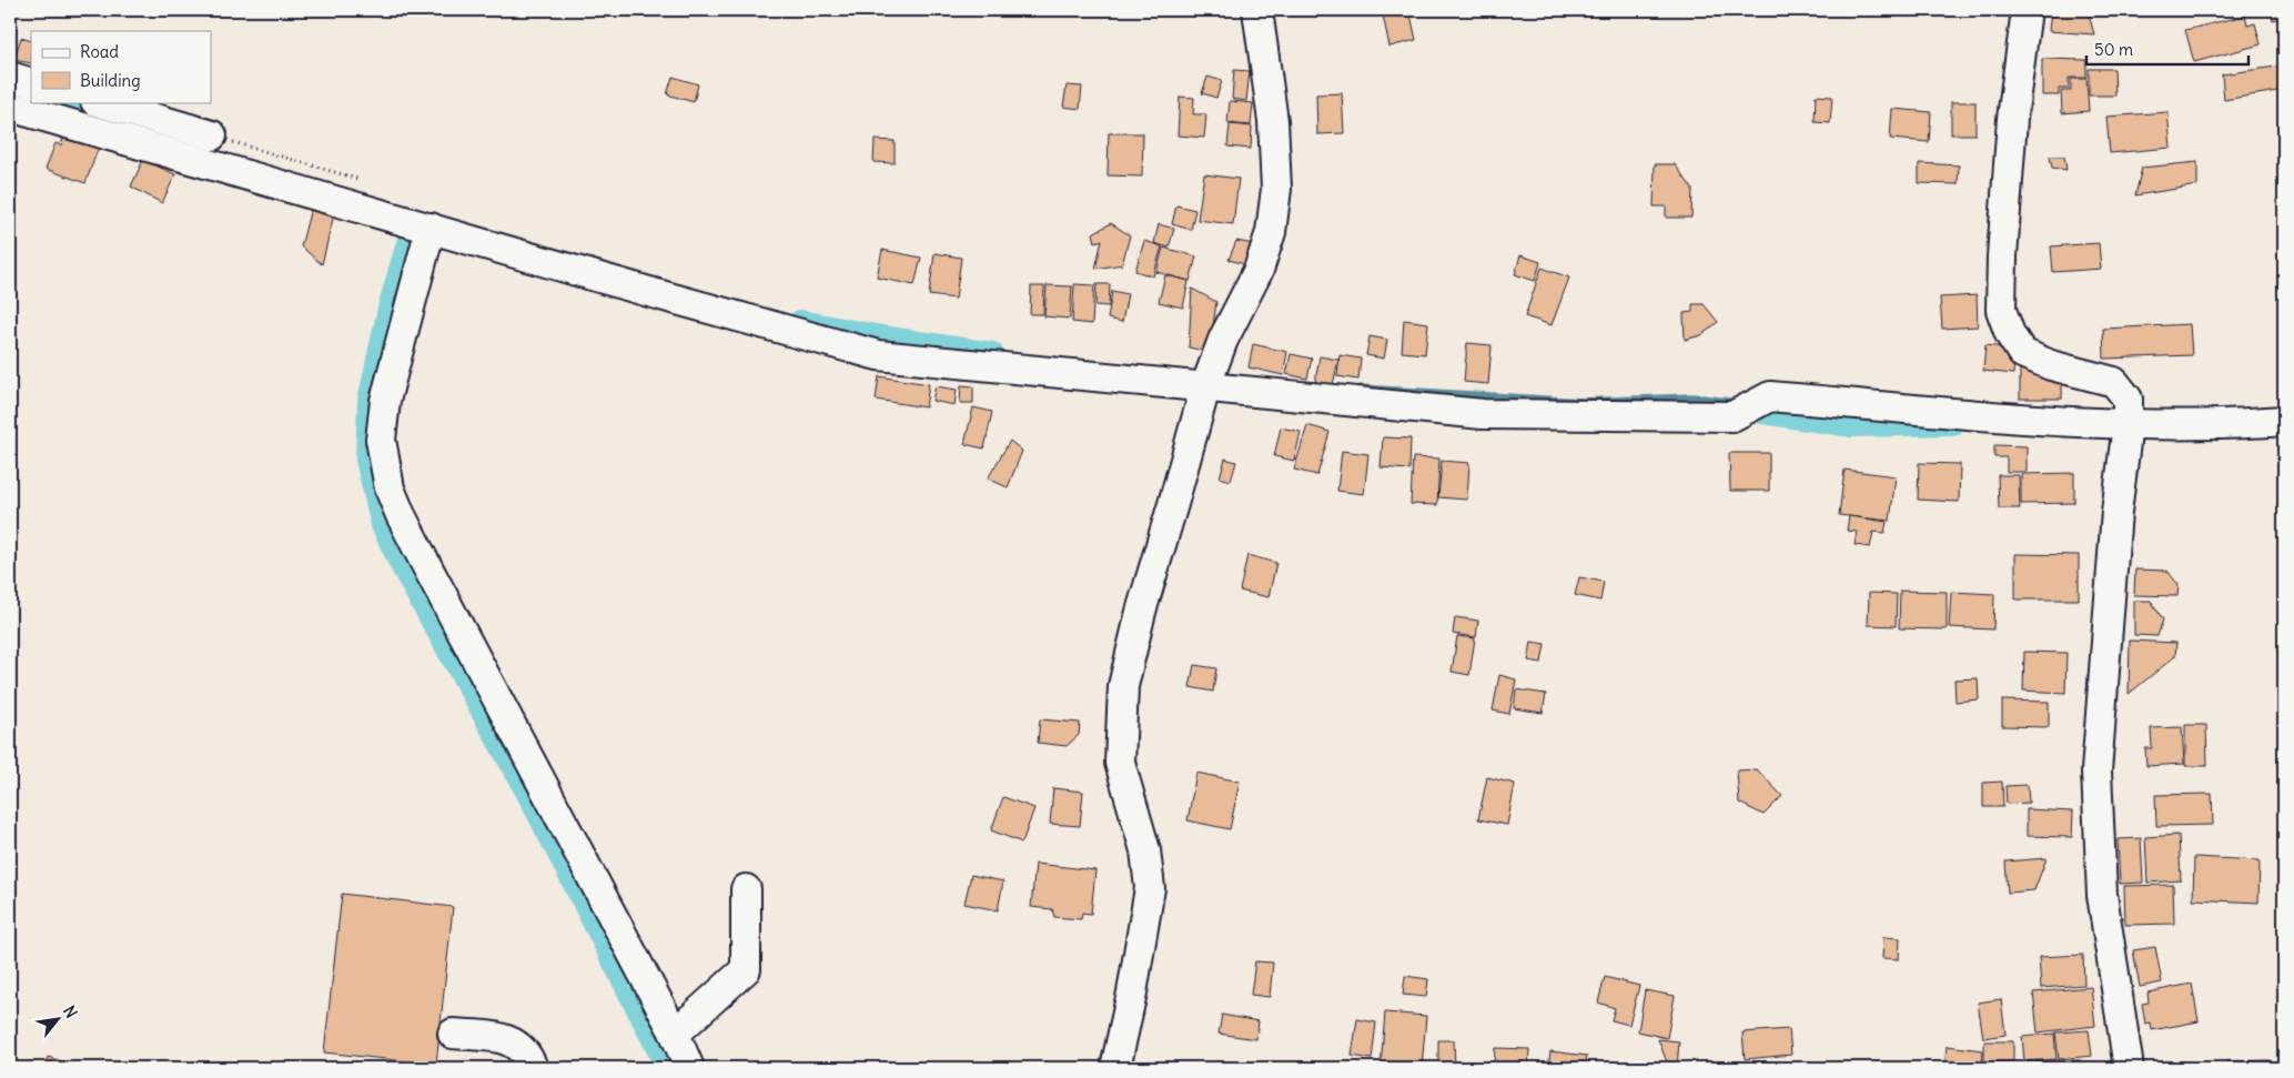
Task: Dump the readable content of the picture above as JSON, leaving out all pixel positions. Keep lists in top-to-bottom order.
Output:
{
  "legend": ["Road", "Building"],
  "scale_bar": "50 m",
  "north": "top right"
}
